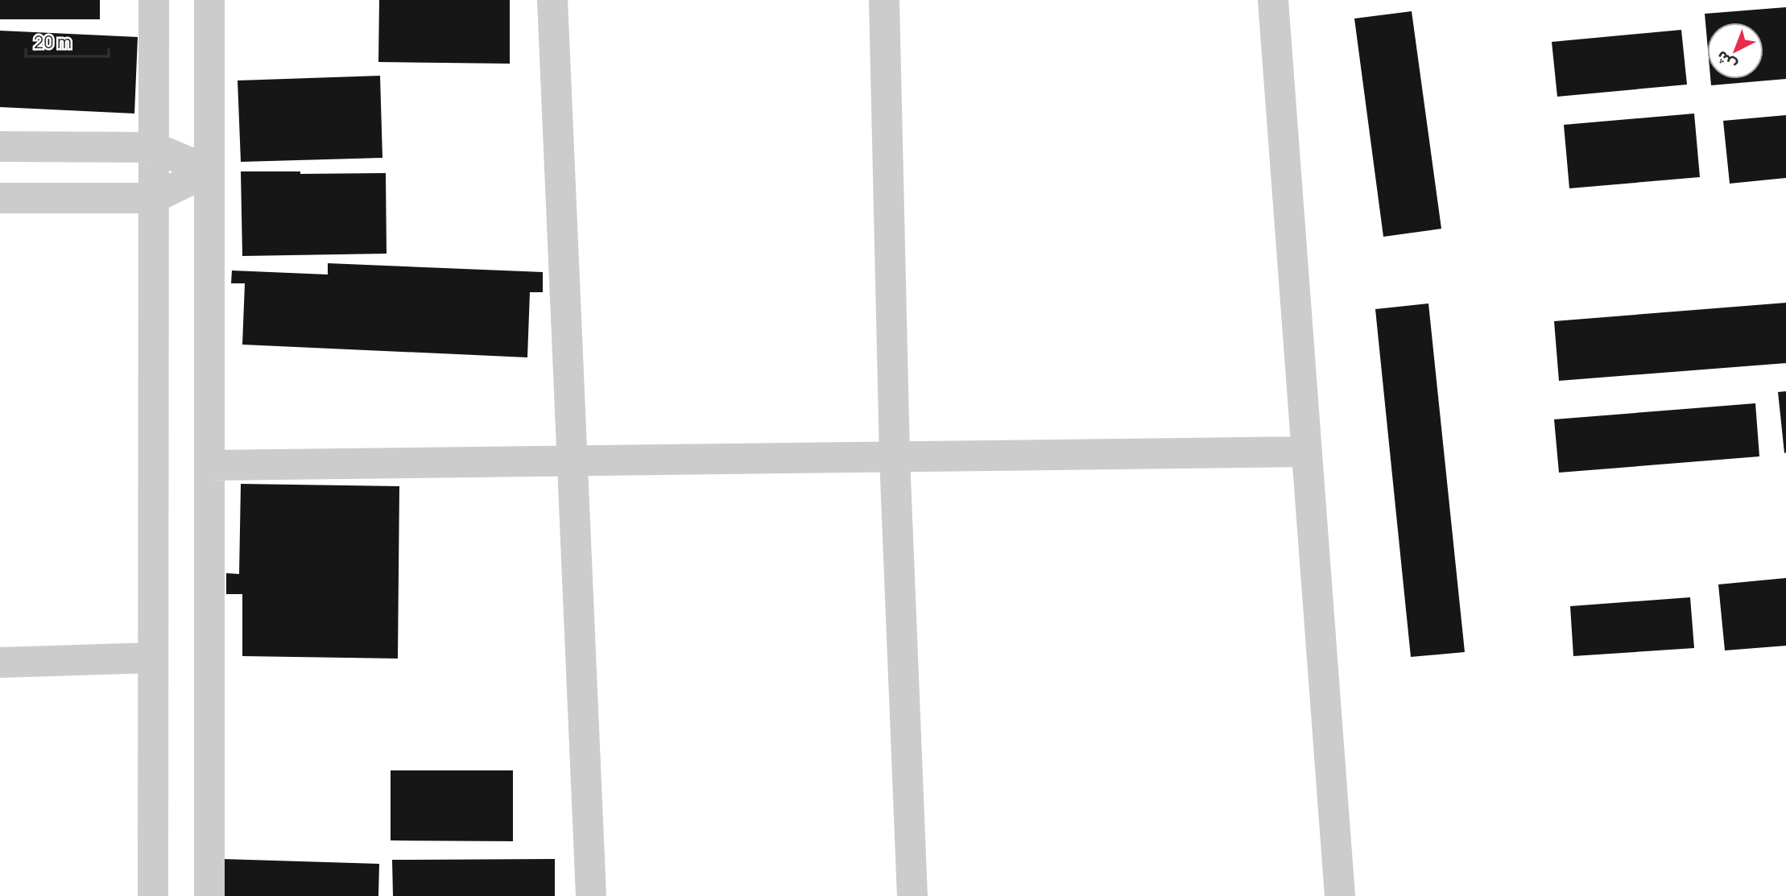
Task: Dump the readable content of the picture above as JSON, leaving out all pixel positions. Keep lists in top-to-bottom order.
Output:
{
  "scale_bar": "20 m",
  "north": "bottom left"
}
